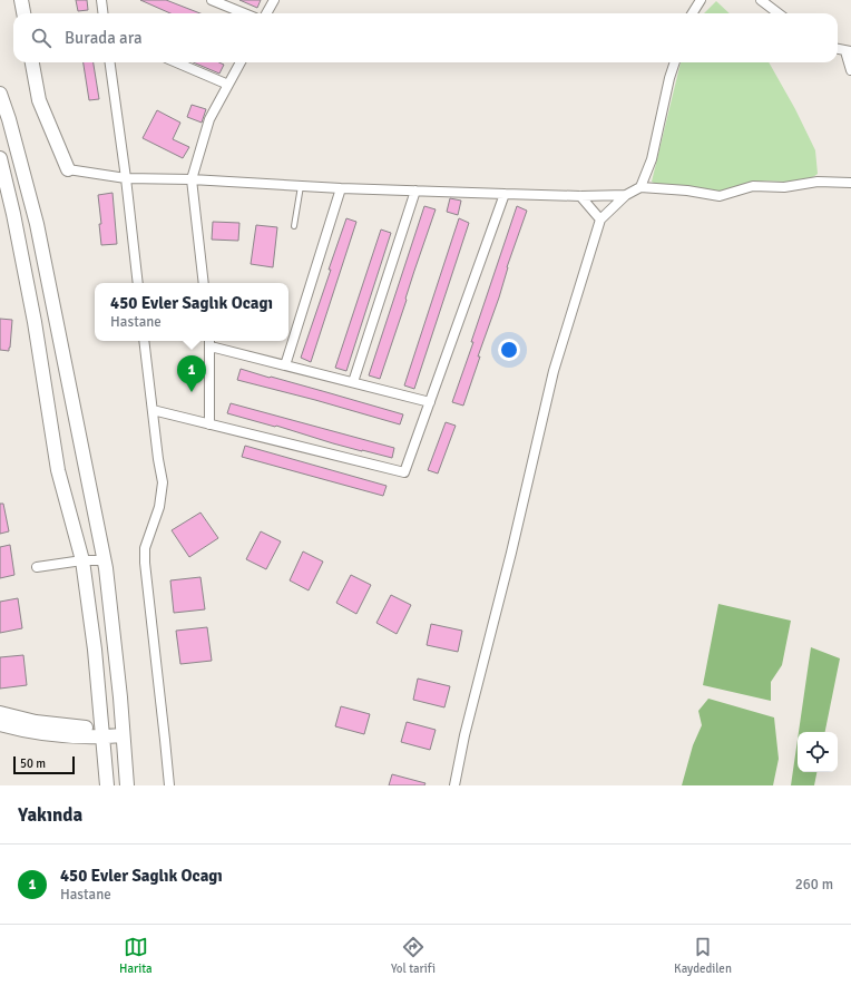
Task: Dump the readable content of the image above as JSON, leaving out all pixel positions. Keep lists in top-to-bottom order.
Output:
{
  "scale_bar": "50 m",
  "page": {
    "search": "Burada ara",
    "popup": ["450 Evler Saglık Ocagı", "Hastane"],
    "pins": "1",
    "scale": "50 m",
    "heading": "Yakında",
    "list": [
      {
        "mark": "1",
        "name": "450 Evler Saglık Ocagı",
        "note": "Hastane",
        "value": "260 m"
      }
    ],
    "nav": ["Harita", "Yol tarifi", "Kaydedilen"]
  }
}
